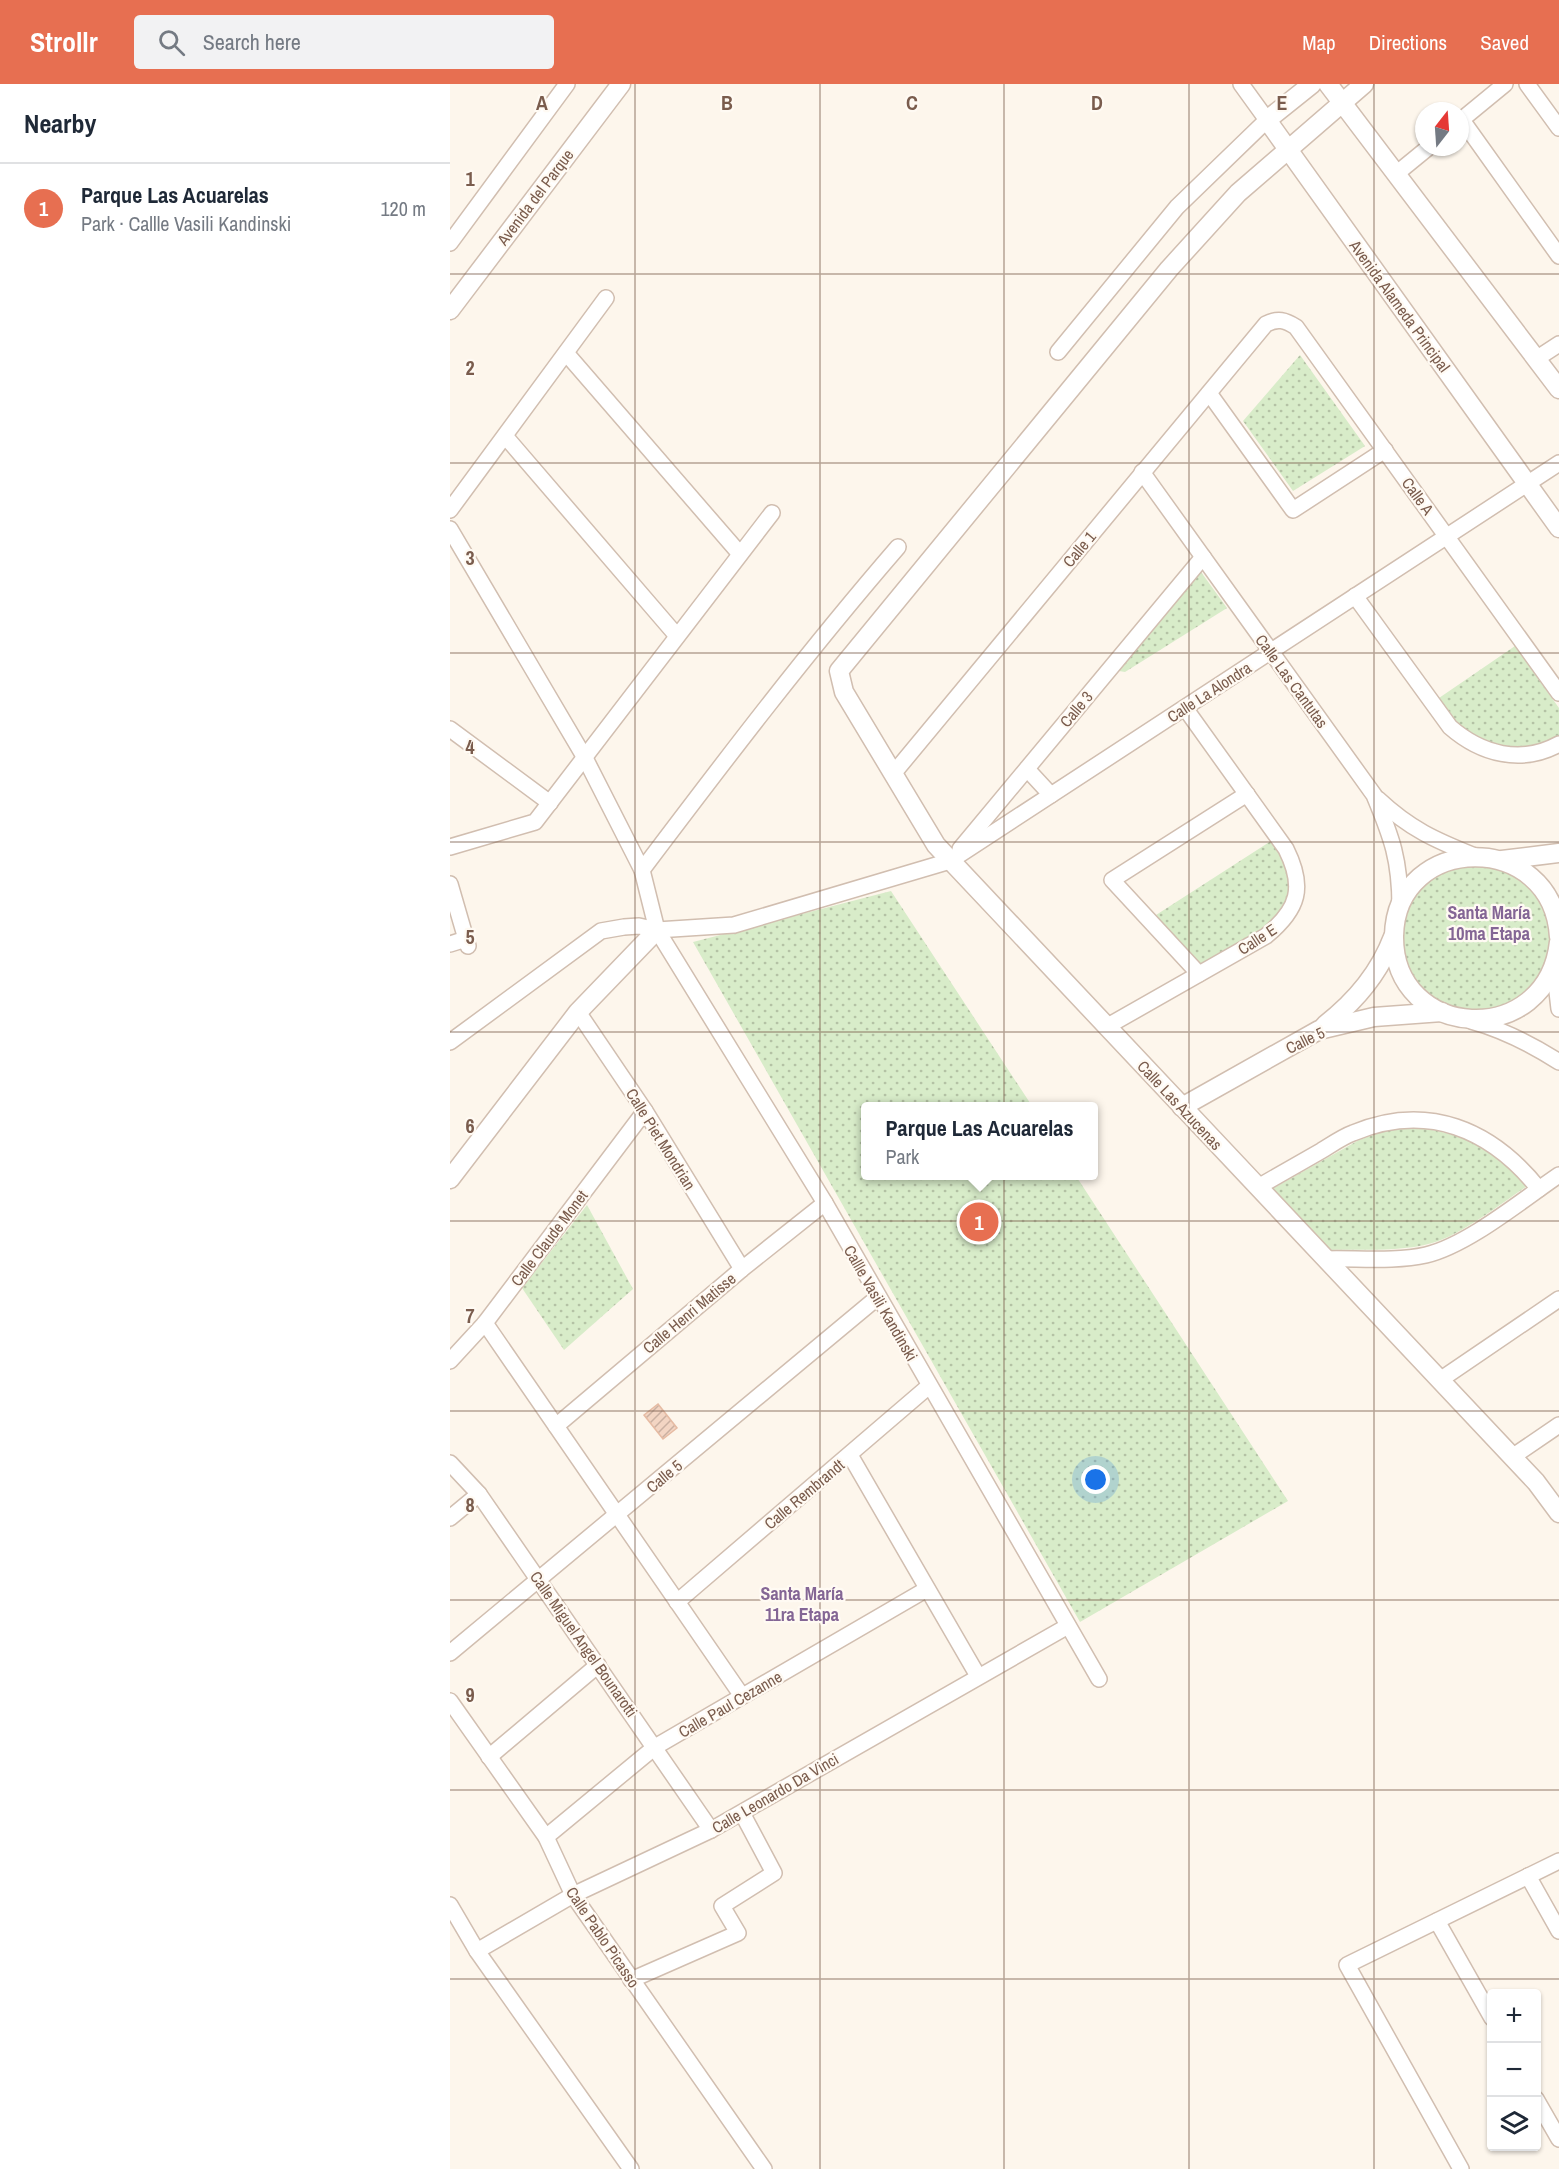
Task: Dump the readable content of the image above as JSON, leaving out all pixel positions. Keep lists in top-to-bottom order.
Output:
{
  "streets": {
    "street": [
      "Avenida del Parque",
      "Avenida Alameda Principal",
      "Calle A",
      "Calle 1",
      "Calle Las Cantutas",
      "Calle La Alondra",
      "Calle 3",
      "Calle E",
      "Calle 5",
      "Calle Las Azucenas",
      "Calle Piet Mondrian",
      "Calle Claude Monet",
      "Callle Vasili Kandinski",
      "Calle Henri Matisse",
      "Calle Rembrandt",
      "Calle Miguel Angel Bounarotti",
      "Calle Paul Cezanne",
      "Calle Leonardo Da Vinci",
      "Calle Pablo Picasso"
    ]
  },
  "crossings": [
    ["Avenida Alameda Principal", "Calle La Alondra"],
    ["Avenida Alameda Principal", "Calle Las Azucenas"],
    ["Calle A", "Calle 1"],
    ["Calle A", "Calle La Alondra"],
    ["Calle 1", "Calle Las Cantutas"],
    ["Calle 1", "Calle Las Azucenas"],
    ["Calle Las Cantutas", "Calle La Alondra"],
    ["Calle Las Cantutas", "Calle 3"],
    ["Calle La Alondra", "Calle 3"],
    ["Calle La Alondra", "Calle E"],
    ["Calle La Alondra", "Calle Las Azucenas"],
    ["Calle La Alondra", "Callle Vasili Kandinski"],
    ["Calle 3", "Calle Las Azucenas"],
    ["Calle E", "Calle Las Azucenas"],
    ["Calle 5", "Calle Las Azucenas"],
    ["Calle 5", "Callle Vasili Kandinski"],
    ["Calle 5", "Calle Miguel Angel Bounarotti"],
    ["Calle Piet Mondrian", "Calle Claude Monet"],
    ["Calle Piet Mondrian", "Calle Henri Matisse"],
    ["Callle Vasili Kandinski", "Calle Henri Matisse"],
    ["Callle Vasili Kandinski", "Calle Rembrandt"],
    ["Callle Vasili Kandinski", "Calle Leonardo Da Vinci"],
    ["Calle Miguel Angel Bounarotti", "Calle Paul Cezanne"],
    ["Calle Miguel Angel Bounarotti", "Calle Leonardo Da Vinci"],
    ["Calle Paul Cezanne", "Calle Pablo Picasso"],
    ["Calle Leonardo Da Vinci", "Calle Pablo Picasso"]
  ],
  "districts": ["Santa María 10ma Etapa", "Santa María 11ra Etapa"],
  "north": "top",
  "page": {
    "header": "Strollr",
    "search": "Search here",
    "nav": ["Map", "Directions", "Saved"],
    "heading": "Nearby",
    "list": [
      {
        "mark": "1",
        "name": "Parque Las Acuarelas",
        "note": "Park · Callle Vasili Kandinski",
        "value": "120 m"
      }
    ],
    "popup": ["Parque Las Acuarelas", "Park"],
    "pins": "1",
    "map_buttons": ["+", "−"]
  },
  "grid": {
    "columns": [
      "A",
      "B",
      "C",
      "D",
      "E"
    ],
    "rows": [
      "1",
      "2",
      "3",
      "4",
      "5",
      "6",
      "7",
      "8",
      "9"
    ]
  }
}
